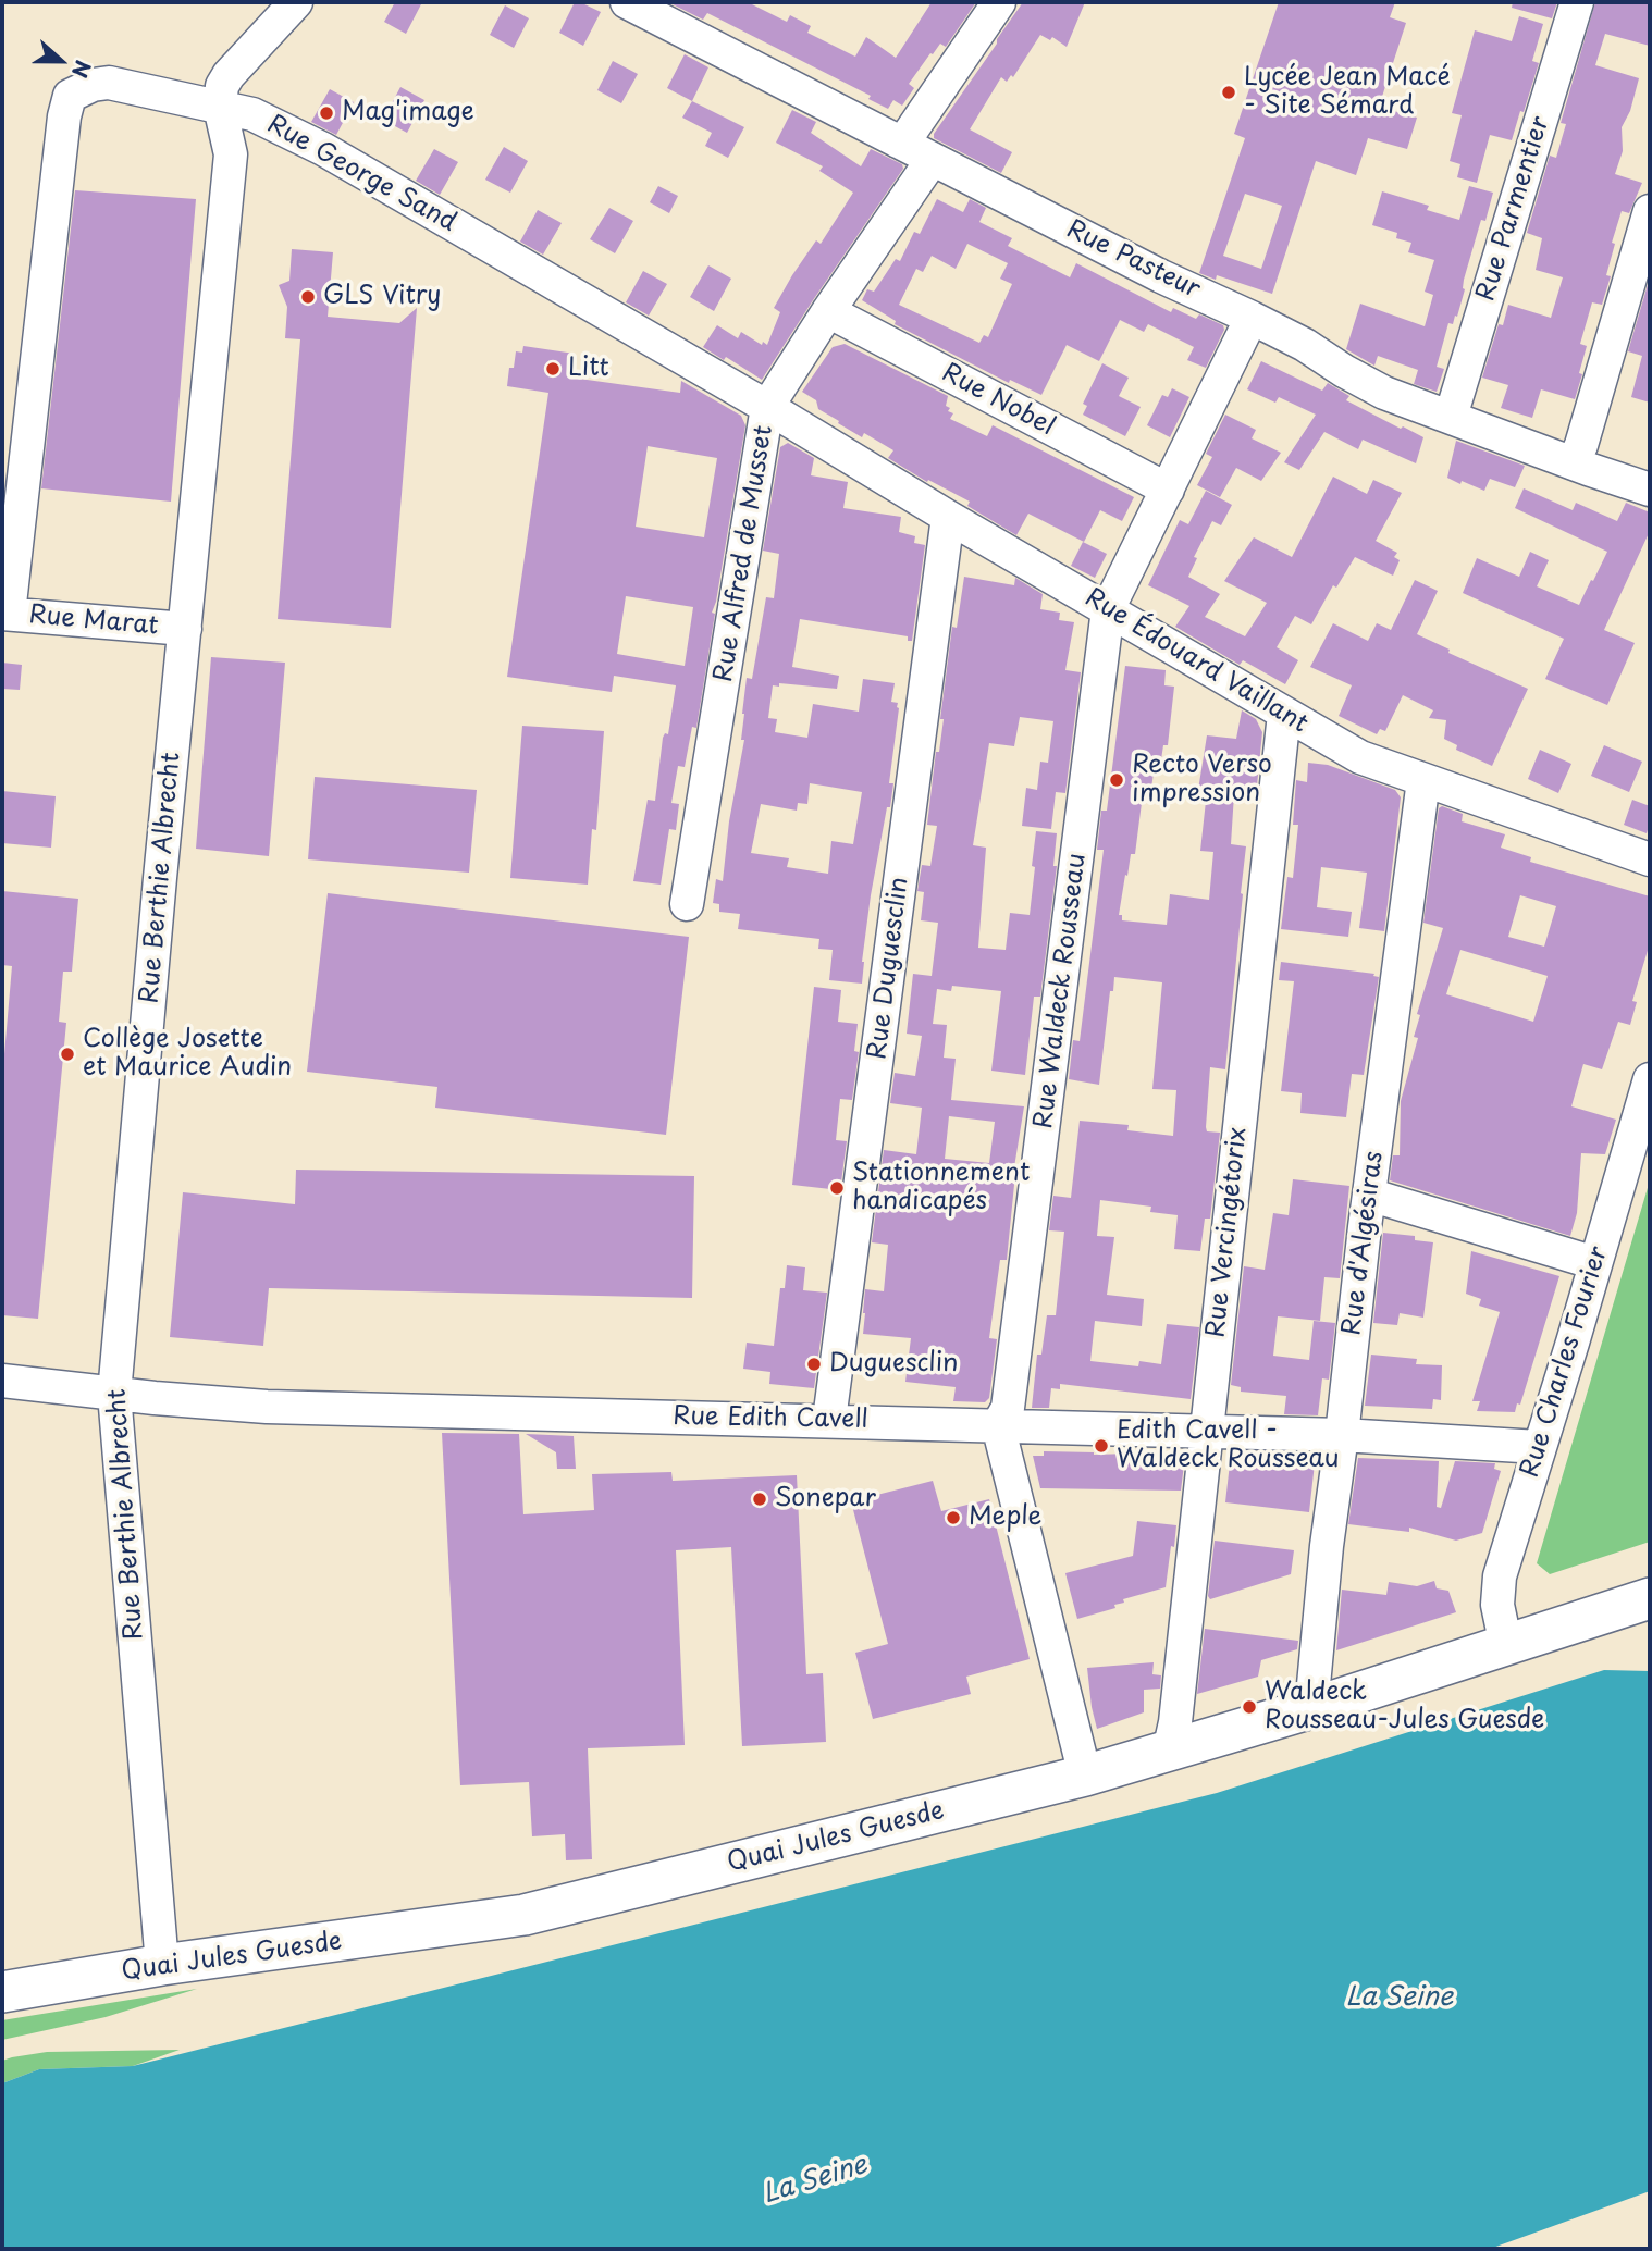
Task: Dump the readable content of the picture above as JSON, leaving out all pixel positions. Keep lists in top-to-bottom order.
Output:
{
  "streets": {
    "main road": ["Quai Jules Guesde"],
    "street": [
      "Rue George Sand",
      "Rue Parmentier",
      "Rue Pasteur",
      "Rue Nobel",
      "Rue Alfred de Musset",
      "Rue Marat",
      "Rue Édouard Vaillant",
      "Rue Berthie Albrecht",
      "Rue Duguesclin",
      "Rue Waldeck Rousseau",
      "Rue Vercingétorix",
      "Rue d'Algésiras",
      "Rue Charles Fourier",
      "Rue Edith Cavell"
    ]
  },
  "crossings": [
    ["Rue George Sand", "Rue Alfred de Musset"],
    ["Rue George Sand", "Rue Marat"],
    ["Rue George Sand", "Rue Édouard Vaillant"],
    ["Rue George Sand", "Rue Berthie Albrecht"],
    ["Rue Parmentier", "Rue Pasteur"],
    ["Rue Pasteur", "Rue Alfred de Musset"],
    ["Rue Pasteur", "Rue Waldeck Rousseau"],
    ["Rue Nobel", "Rue Alfred de Musset"],
    ["Rue Nobel", "Rue Waldeck Rousseau"],
    ["Rue Alfred de Musset", "Rue Édouard Vaillant"],
    ["Rue Marat", "Rue Berthie Albrecht"],
    ["Rue Édouard Vaillant", "Rue Duguesclin"],
    ["Rue Édouard Vaillant", "Rue Waldeck Rousseau"],
    ["Rue Édouard Vaillant", "Rue Vercingétorix"],
    ["Rue Édouard Vaillant", "Rue d'Algésiras"],
    ["Rue Berthie Albrecht", "Rue Edith Cavell"],
    ["Rue Berthie Albrecht", "Quai Jules Guesde"],
    ["Rue Duguesclin", "Rue Edith Cavell"],
    ["Rue Waldeck Rousseau", "Rue Edith Cavell"],
    ["Rue Vercingétorix", "Rue Edith Cavell"],
    ["Rue Vercingétorix", "Quai Jules Guesde"],
    ["Rue d'Algésiras", "Rue Edith Cavell"],
    ["Rue d'Algésiras", "Quai Jules Guesde"],
    ["Rue Charles Fourier", "Rue Edith Cavell"],
    ["Rue Charles Fourier", "Quai Jules Guesde"]
  ],
  "water": ["La Seine"],
  "places": [
    "Lycée Jean Macé - Site Sémard",
    "Mag'image",
    "GLS Vitry",
    "Litt",
    "Recto Verso impression",
    "Collège Josette et Maurice Audin",
    "Stationnement handicapés",
    "Duguesclin",
    "Edith Cavell - Waldeck Rousseau",
    "Sonepar",
    "Meple",
    "Waldeck Rousseau-Jules Guesde"
  ],
  "north": "right"
}
